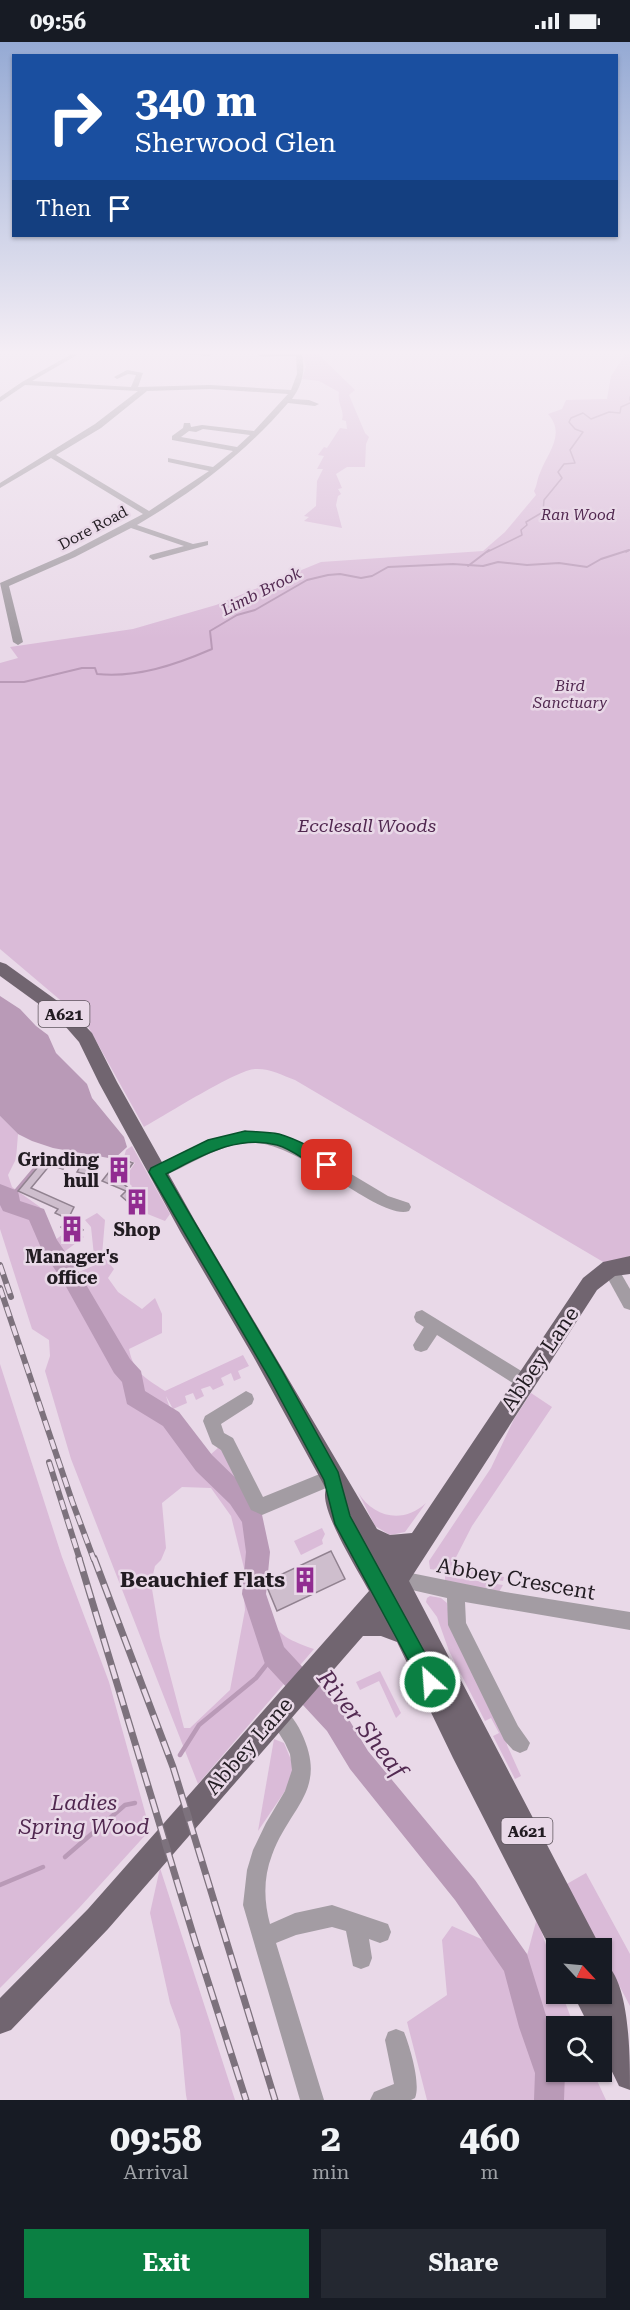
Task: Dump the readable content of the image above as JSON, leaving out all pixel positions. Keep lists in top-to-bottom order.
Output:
{
  "streets": {
    "main road": ["A621", "Abbey Lane"],
    "street": ["Dore Road", "Abbey Crescent"]
  },
  "crossings": [
    ["A621", "Abbey Lane"],
    ["A621", "Abbey Crescent"],
    ["Abbey Lane", "Abbey Crescent"]
  ],
  "water": ["Limb Brook", "River Sheaf"],
  "parks": [
    "Ran Wood",
    "Bird Sanctuary",
    "Ecclesall Woods",
    "Ladies Spring Wood"
  ],
  "places": {
    "building": [
      "Grinding hull",
      "Shop",
      "Manager's office",
      "Beauchief Flats"
    ]
  },
  "north": "bottom right",
  "page": {
    "status": "09:56",
    "turn": ["340 m", "Sherwood Glen"],
    "then": "Then",
    "eta": [
      "09:58",
      "Arrival",
      "2",
      "min",
      "460",
      "m"
    ],
    "buttons": ["Exit", "Share"]
  }
}
